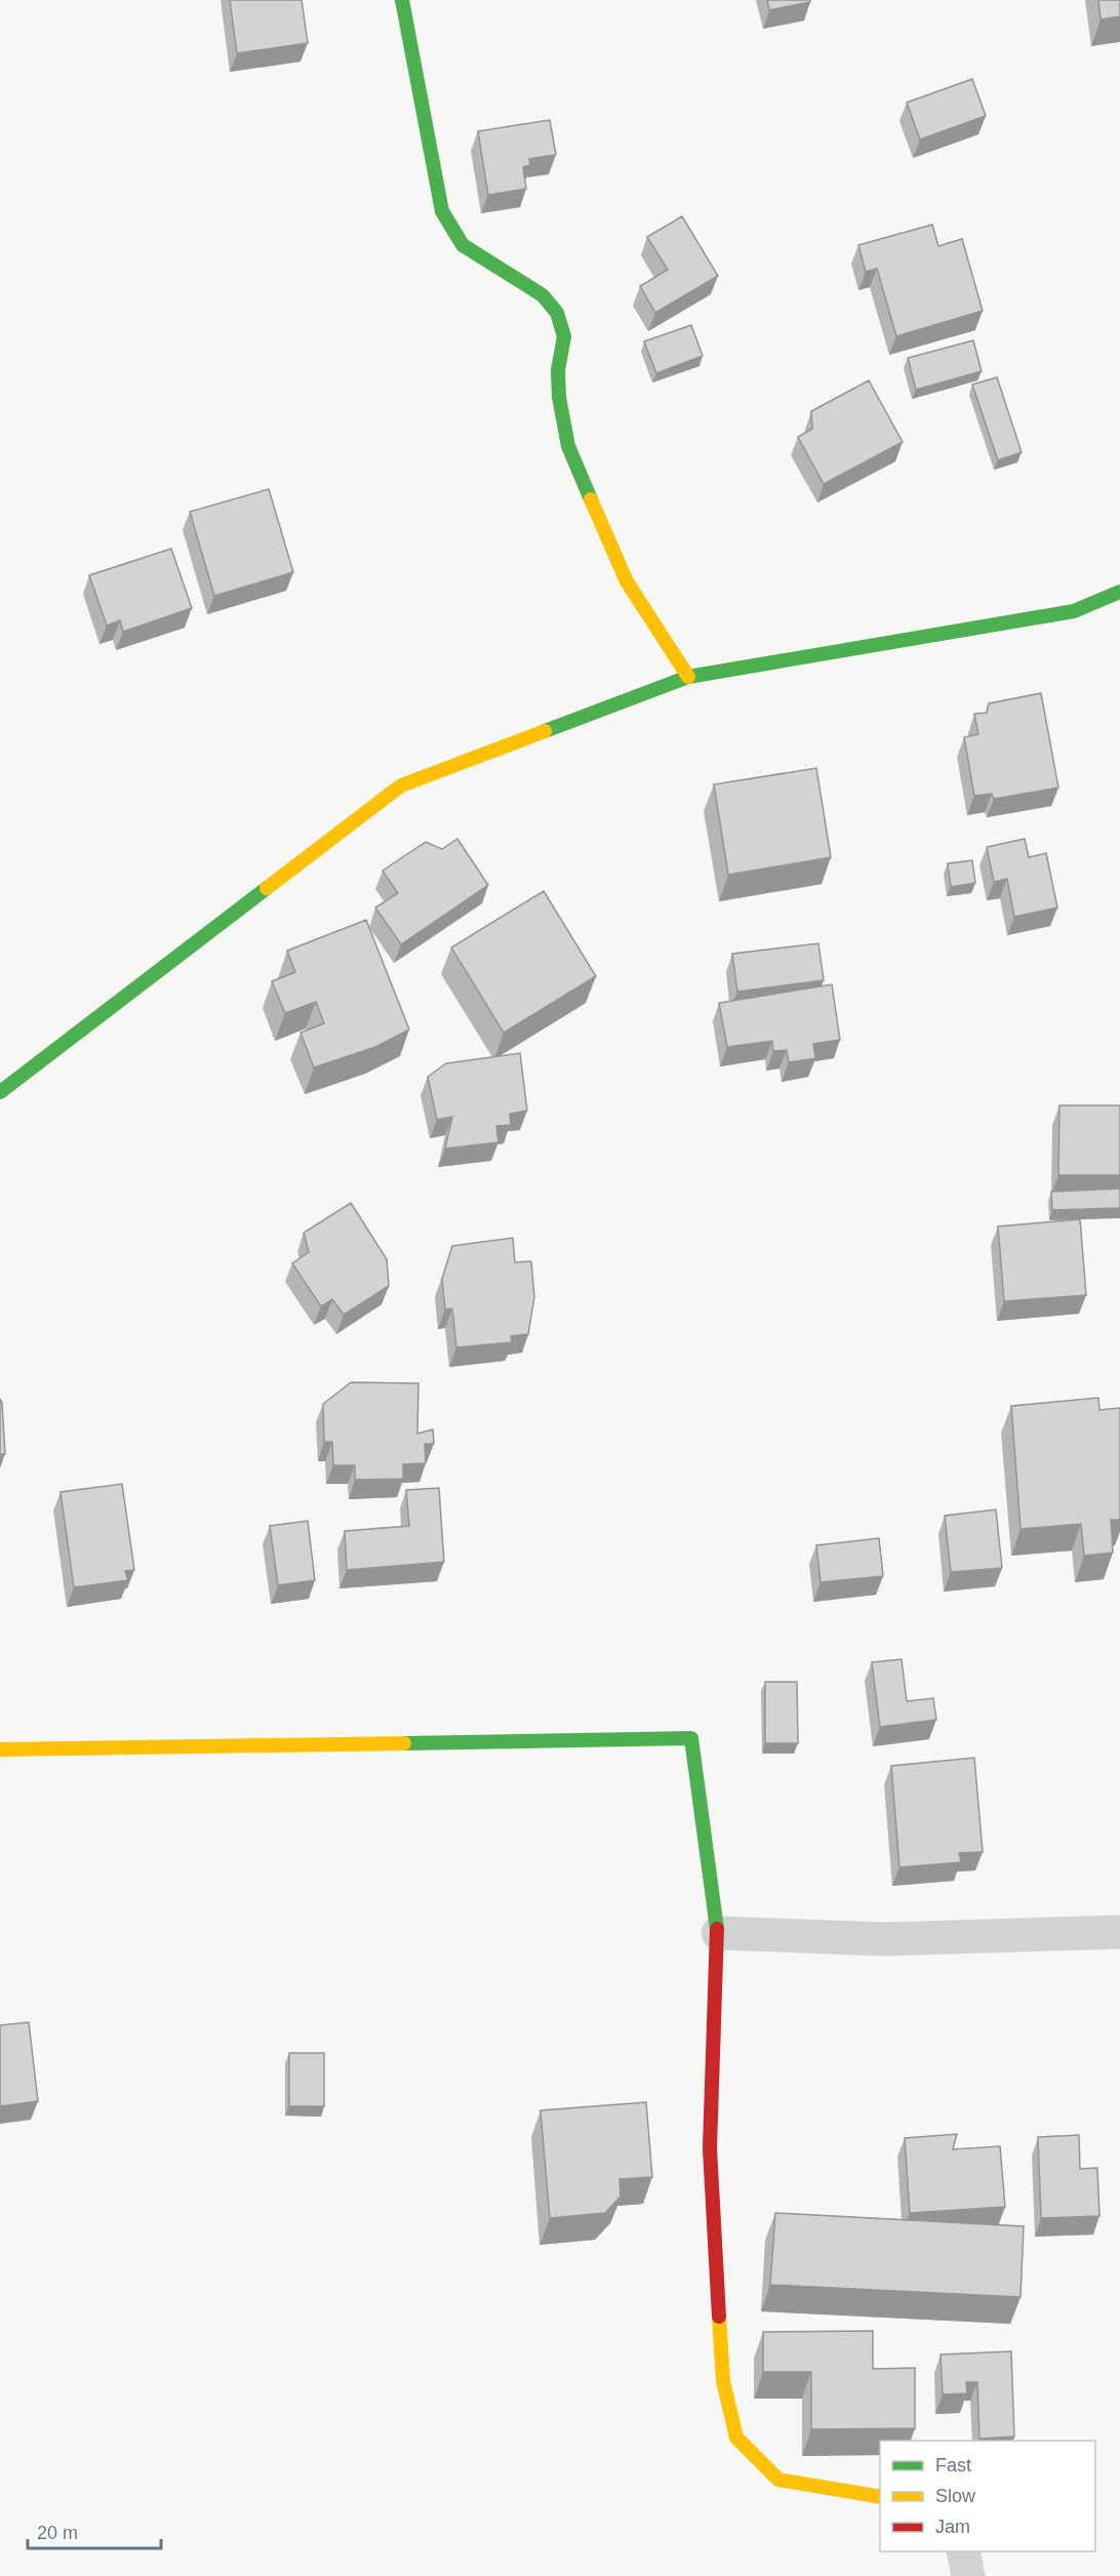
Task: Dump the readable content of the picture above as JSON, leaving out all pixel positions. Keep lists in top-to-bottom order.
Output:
{
  "legend": ["Fast", "Slow", "Jam"],
  "scale_bar": "20 m"
}
